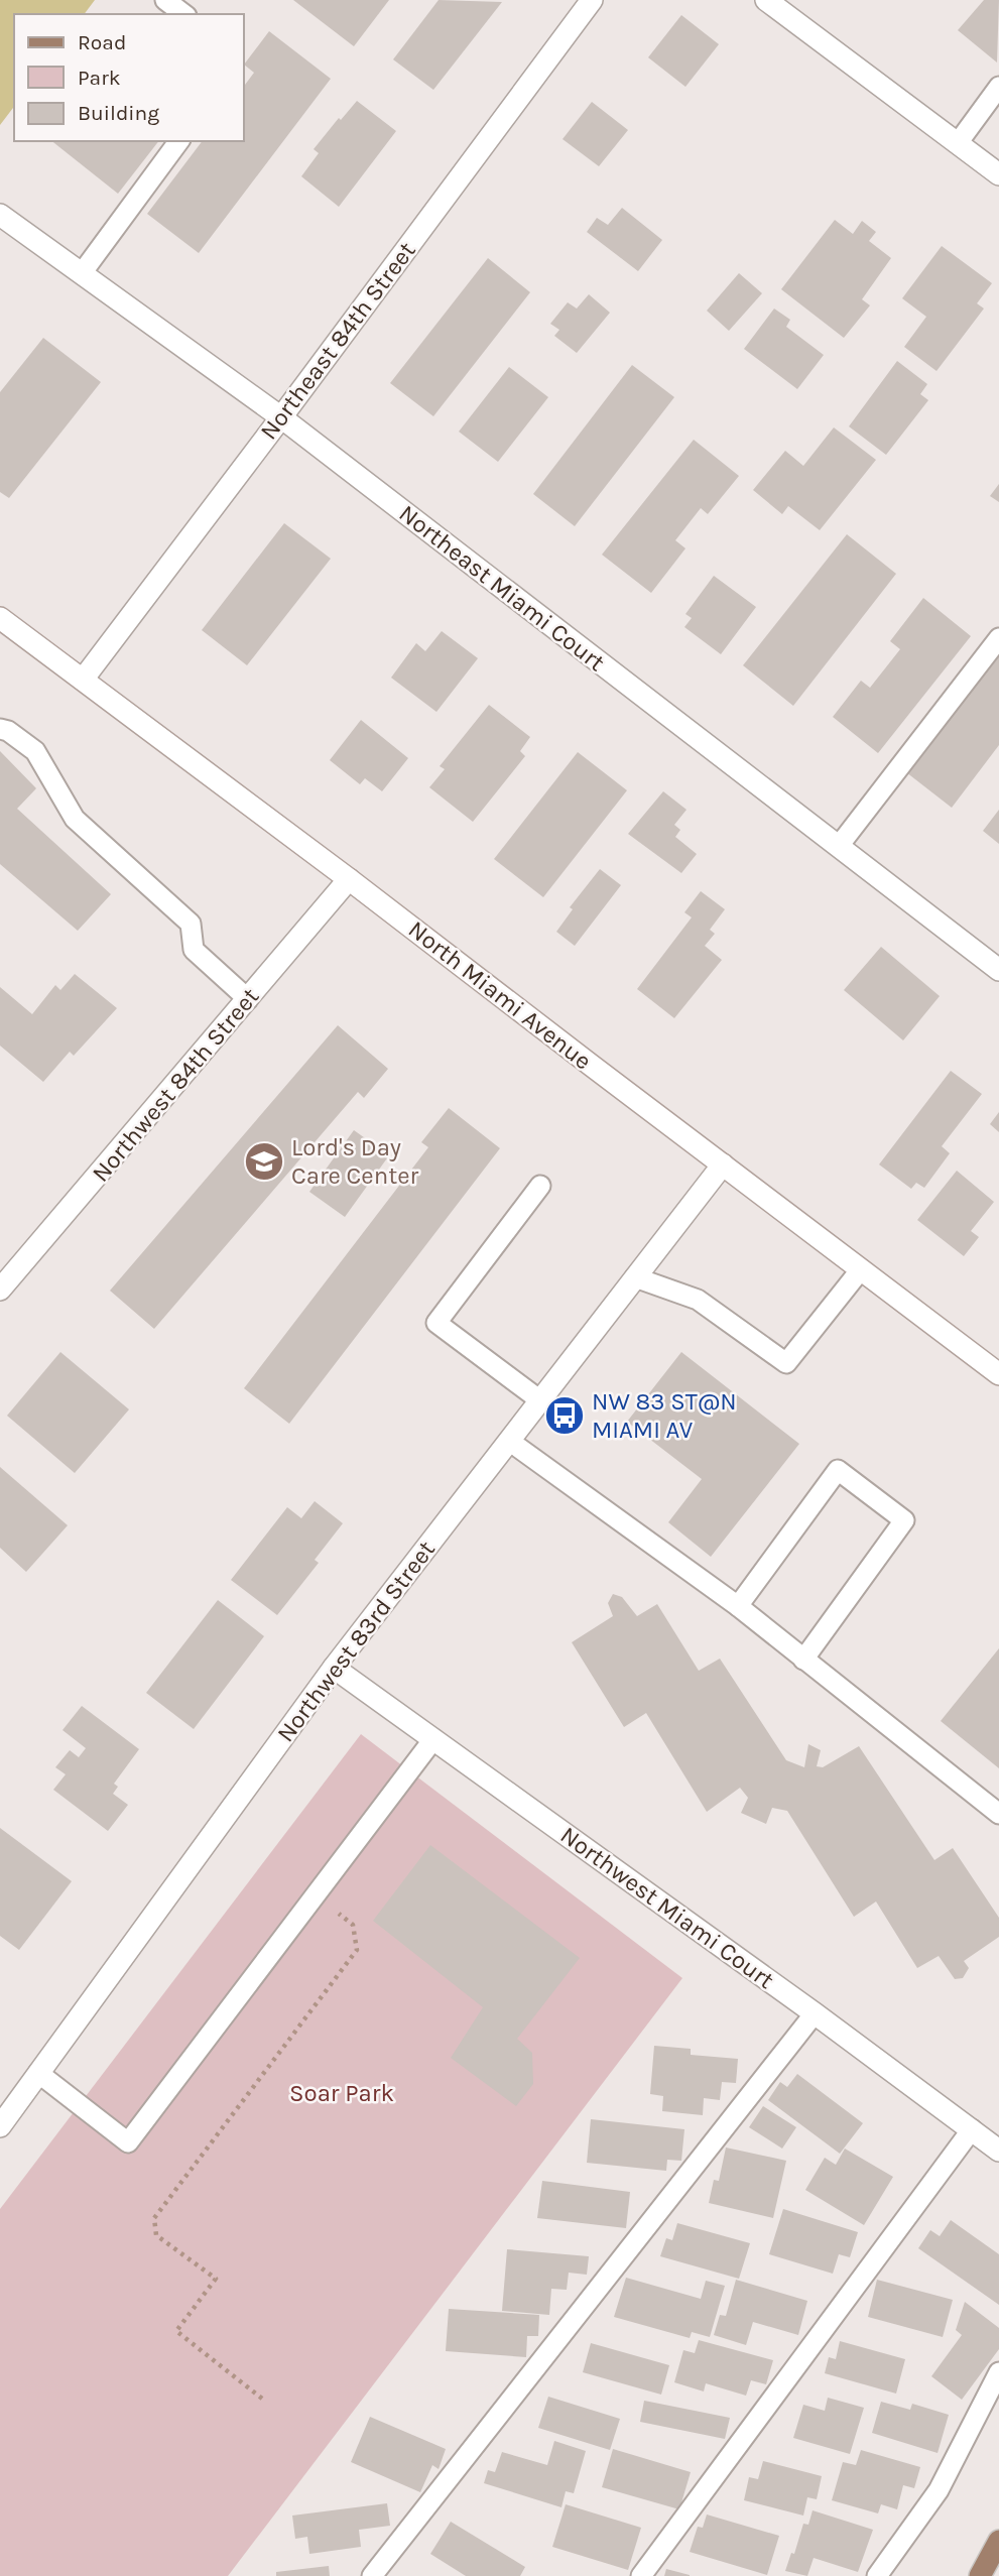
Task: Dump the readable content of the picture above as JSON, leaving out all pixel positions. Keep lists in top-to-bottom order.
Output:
{
  "streets": {
    "street": [
      "Northeast 84th Street",
      "Northeast Miami Court",
      "North Miami Avenue",
      "Northwest 84th Street",
      "Northwest 83rd Street",
      "Northwest Miami Court"
    ]
  },
  "crossings": [
    ["Northeast 84th Street", "Northeast Miami Court"],
    ["Northeast 84th Street", "North Miami Avenue"],
    ["North Miami Avenue", "Northwest 84th Street"],
    ["North Miami Avenue", "Northwest 83rd Street"],
    ["Northwest 83rd Street", "Northwest Miami Court"]
  ],
  "parks": ["Soar Park"],
  "places": {
    "school or university": ["Lord's Day Care Center"],
    "bus stop": ["NW 83 ST@N MIAMI AV"]
  },
  "legend": ["Road", "Park", "Building"]
}
